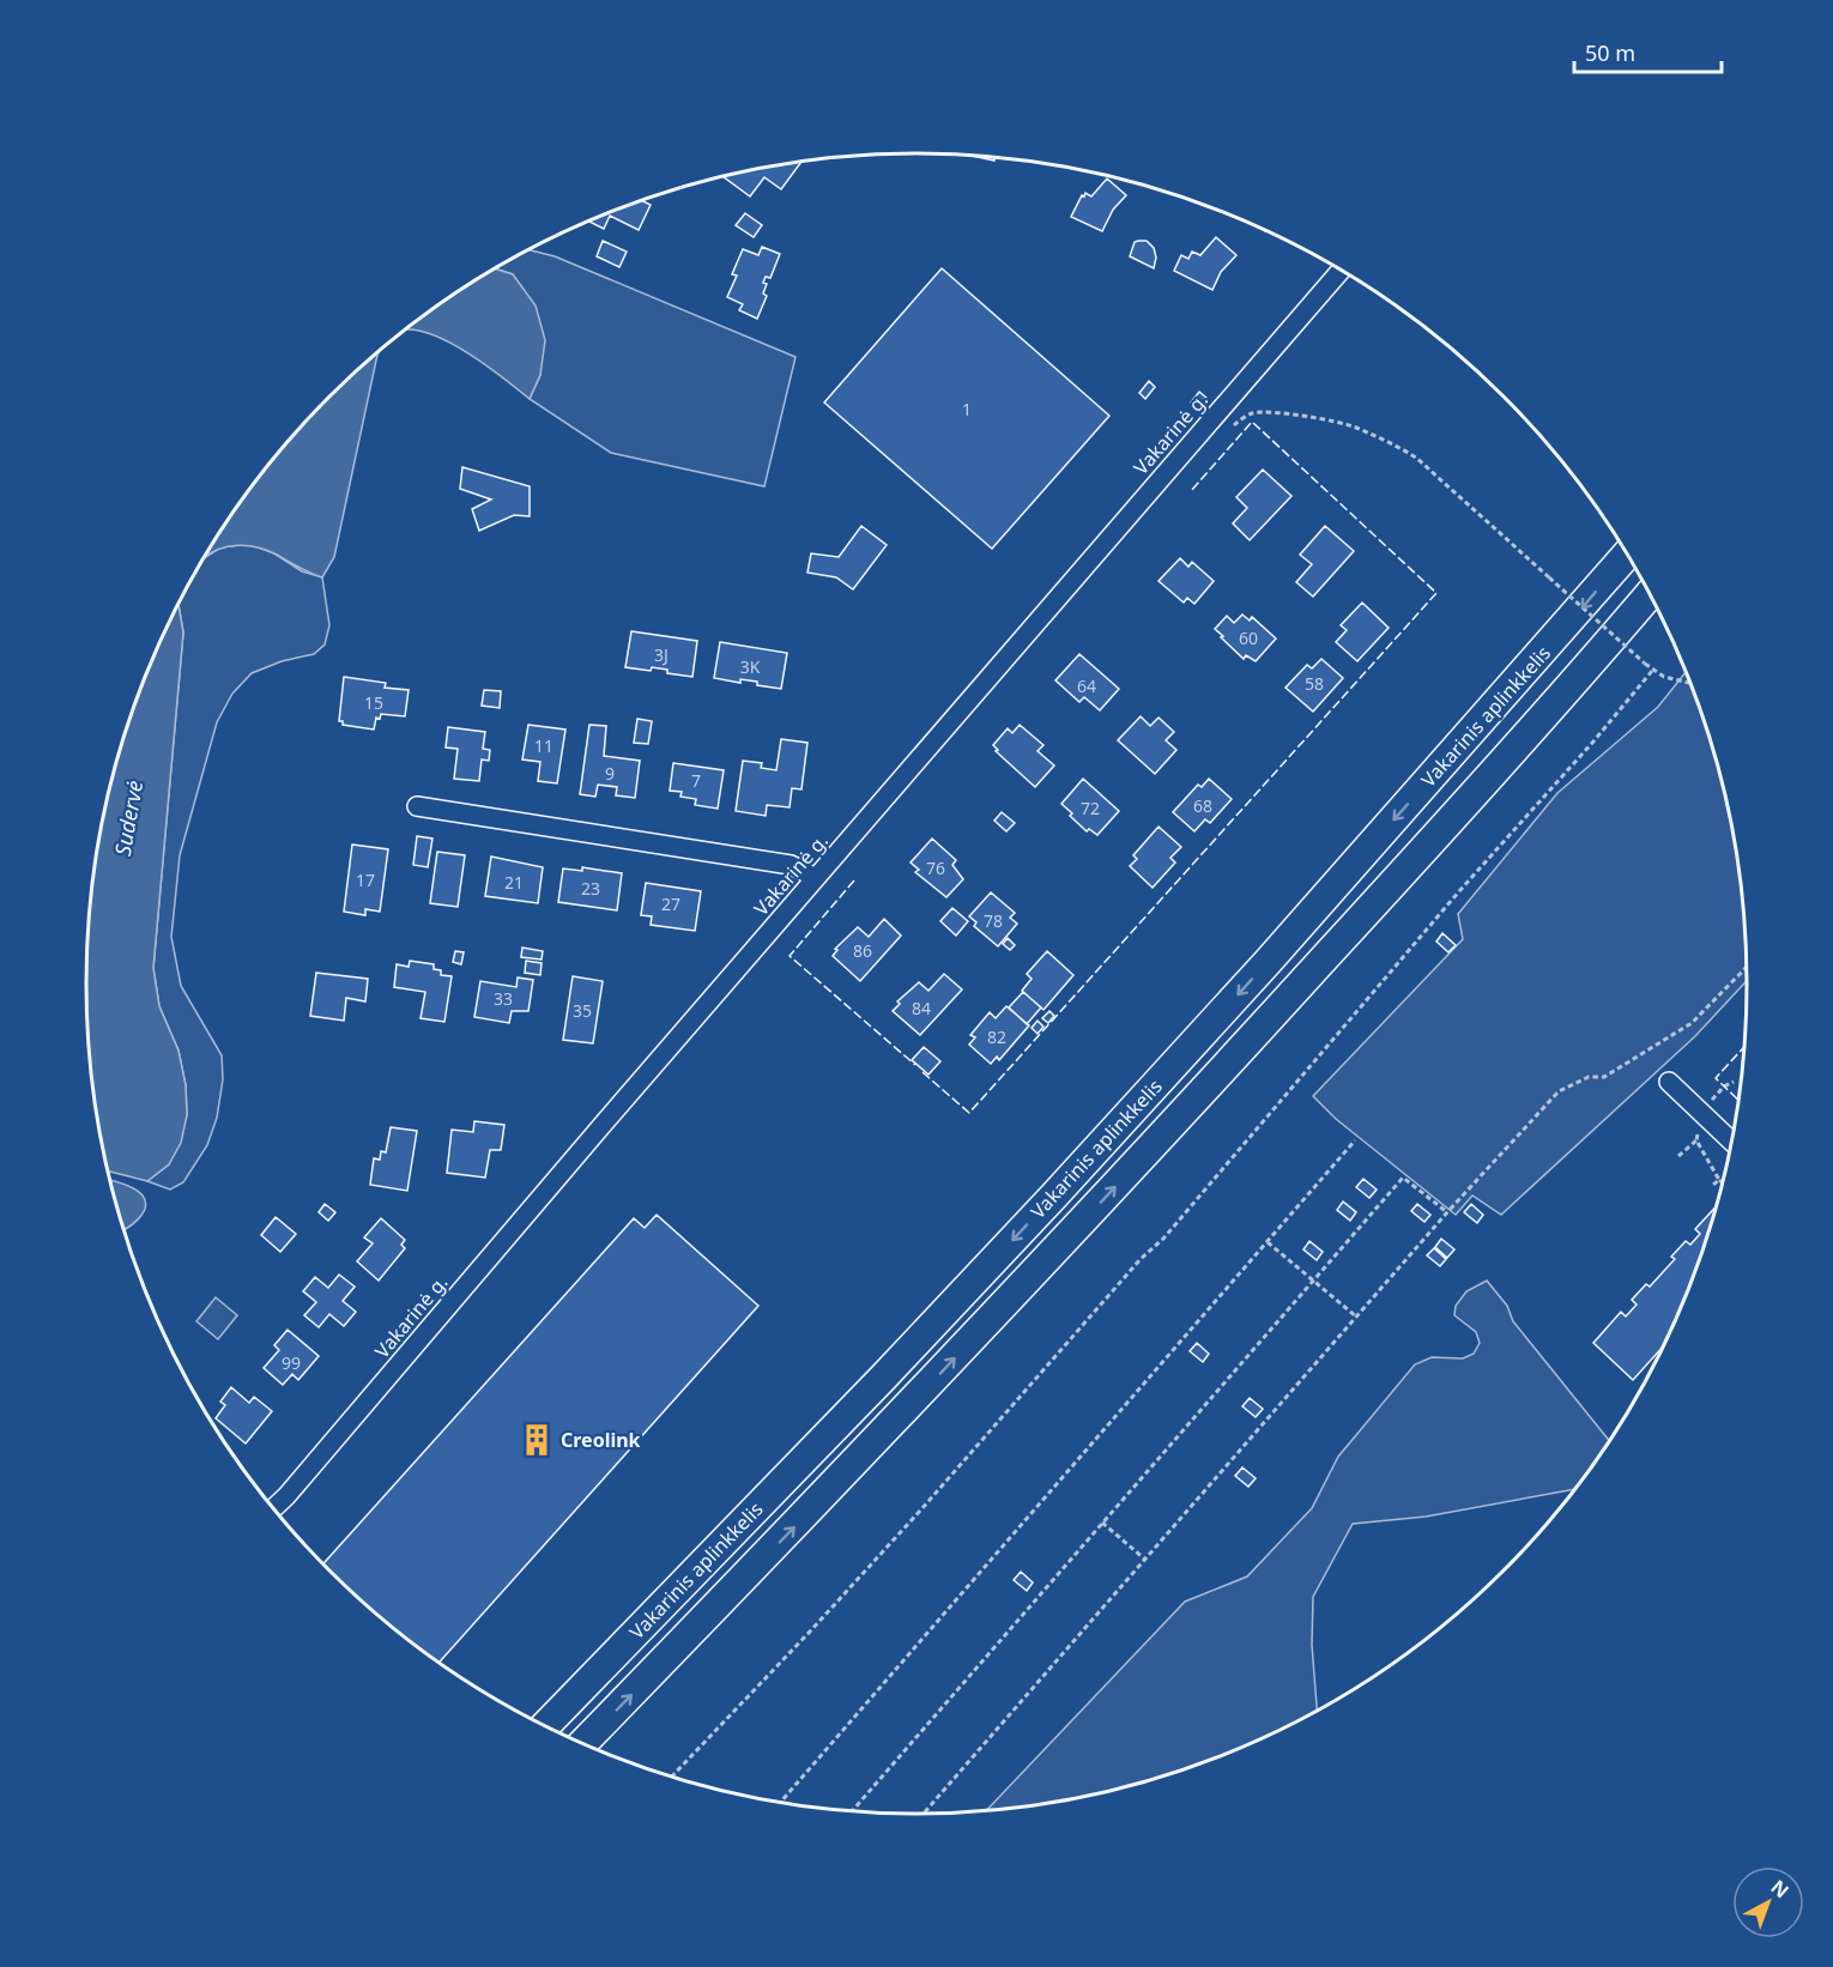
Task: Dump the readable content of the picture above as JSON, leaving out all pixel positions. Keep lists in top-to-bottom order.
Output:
{
  "streets": {
    "highway": ["Vakarinis aplinkkelis"],
    "street": ["Vakarinė g."]
  },
  "water": ["Sudervė"],
  "places": {
    "building": ["Creolink"]
  },
  "house_numbers": [
    "1",
    "60",
    "3J",
    "3K",
    "58",
    "64",
    "15",
    "11",
    "9",
    "7",
    "68",
    "72",
    "76",
    "17",
    "21",
    "23",
    "27",
    "78",
    "86",
    "33",
    "84",
    "35",
    "82",
    "99"
  ],
  "scale_bar": "50 m",
  "north": "top right"
}
